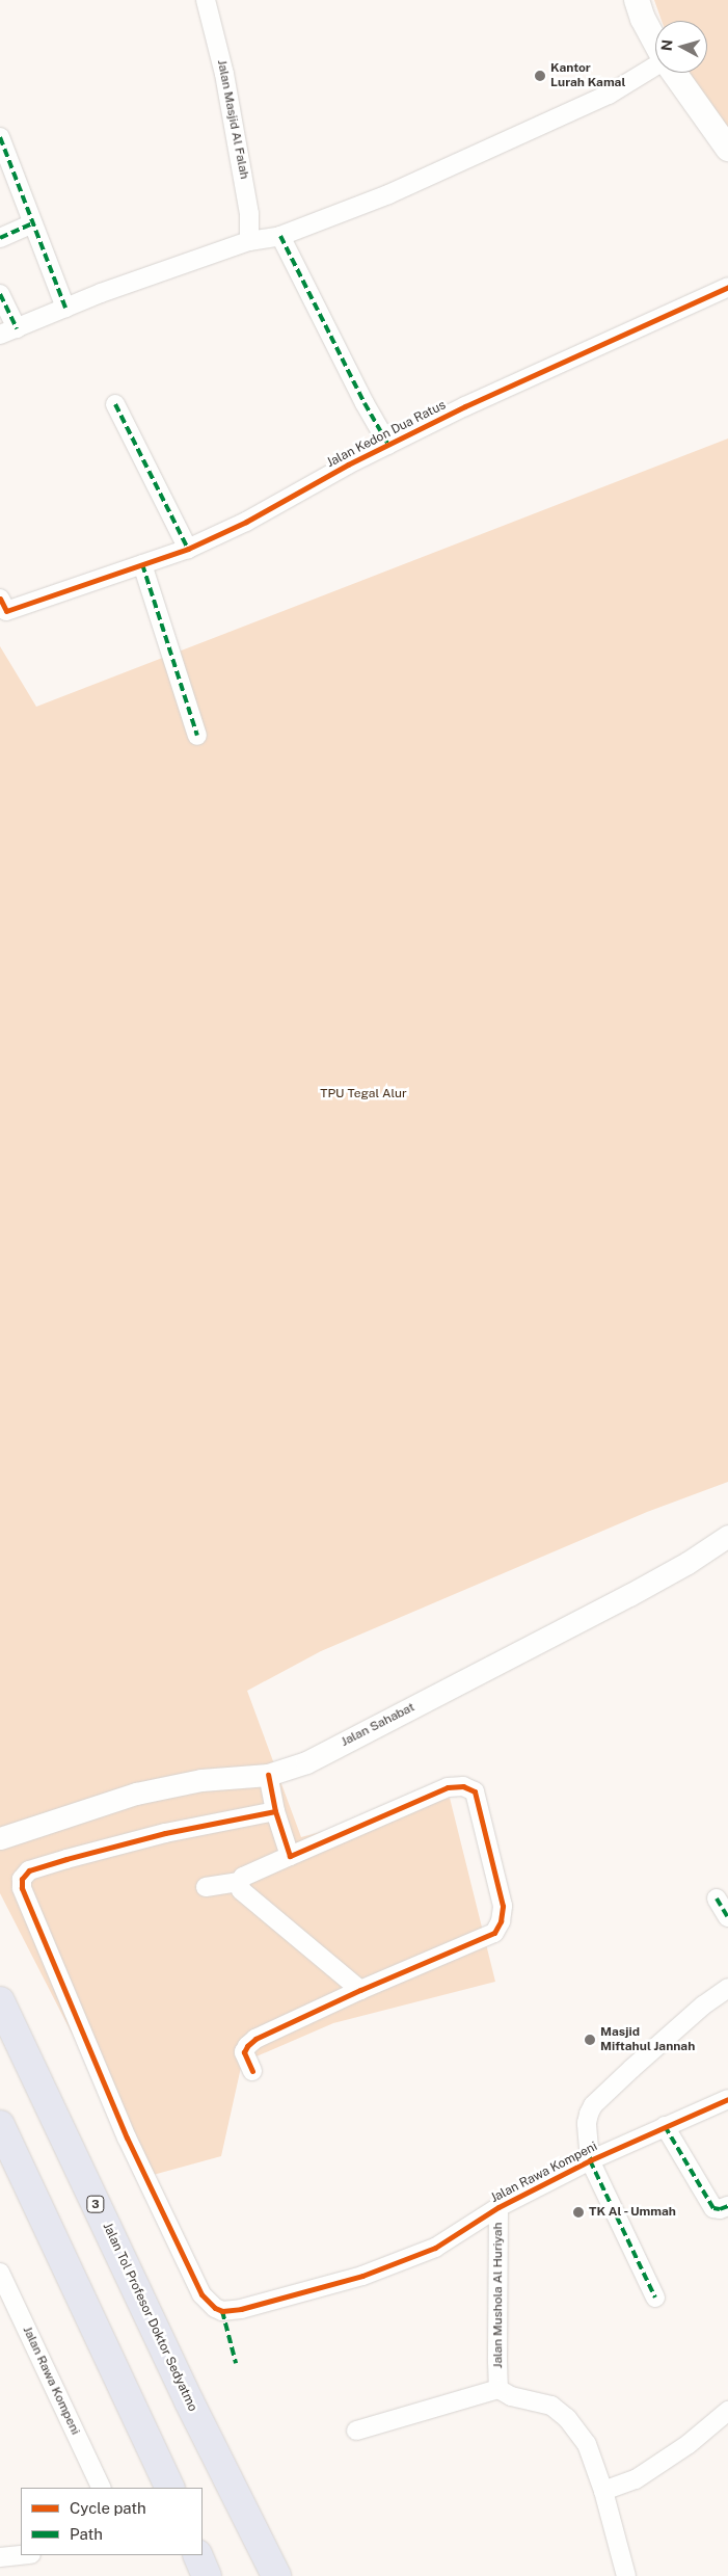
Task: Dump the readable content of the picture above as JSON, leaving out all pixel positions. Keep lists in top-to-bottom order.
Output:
{
  "streets": {
    "highway": ["3", "Jalan Tol Profesor Doktor Sedyatmo"],
    "street": [
      "Jalan Masjid Al Falah",
      "Jalan Kedon Dua Ratus",
      "Jalan Sahabat",
      "Jalan Rawa Kompeni",
      "Jalan Mushola Al Huriyah"
    ]
  },
  "crossings": [
    ["Jalan Rawa Kompeni", "Jalan Mushola Al Huriyah"]
  ],
  "parks": ["TPU Tegal Alur"],
  "places": ["Kantor Lurah Kamal", "Masjid Miftahul Jannah", "TK Al - Ummah"],
  "legend": ["Cycle path", "Path"],
  "north": "left"
}
